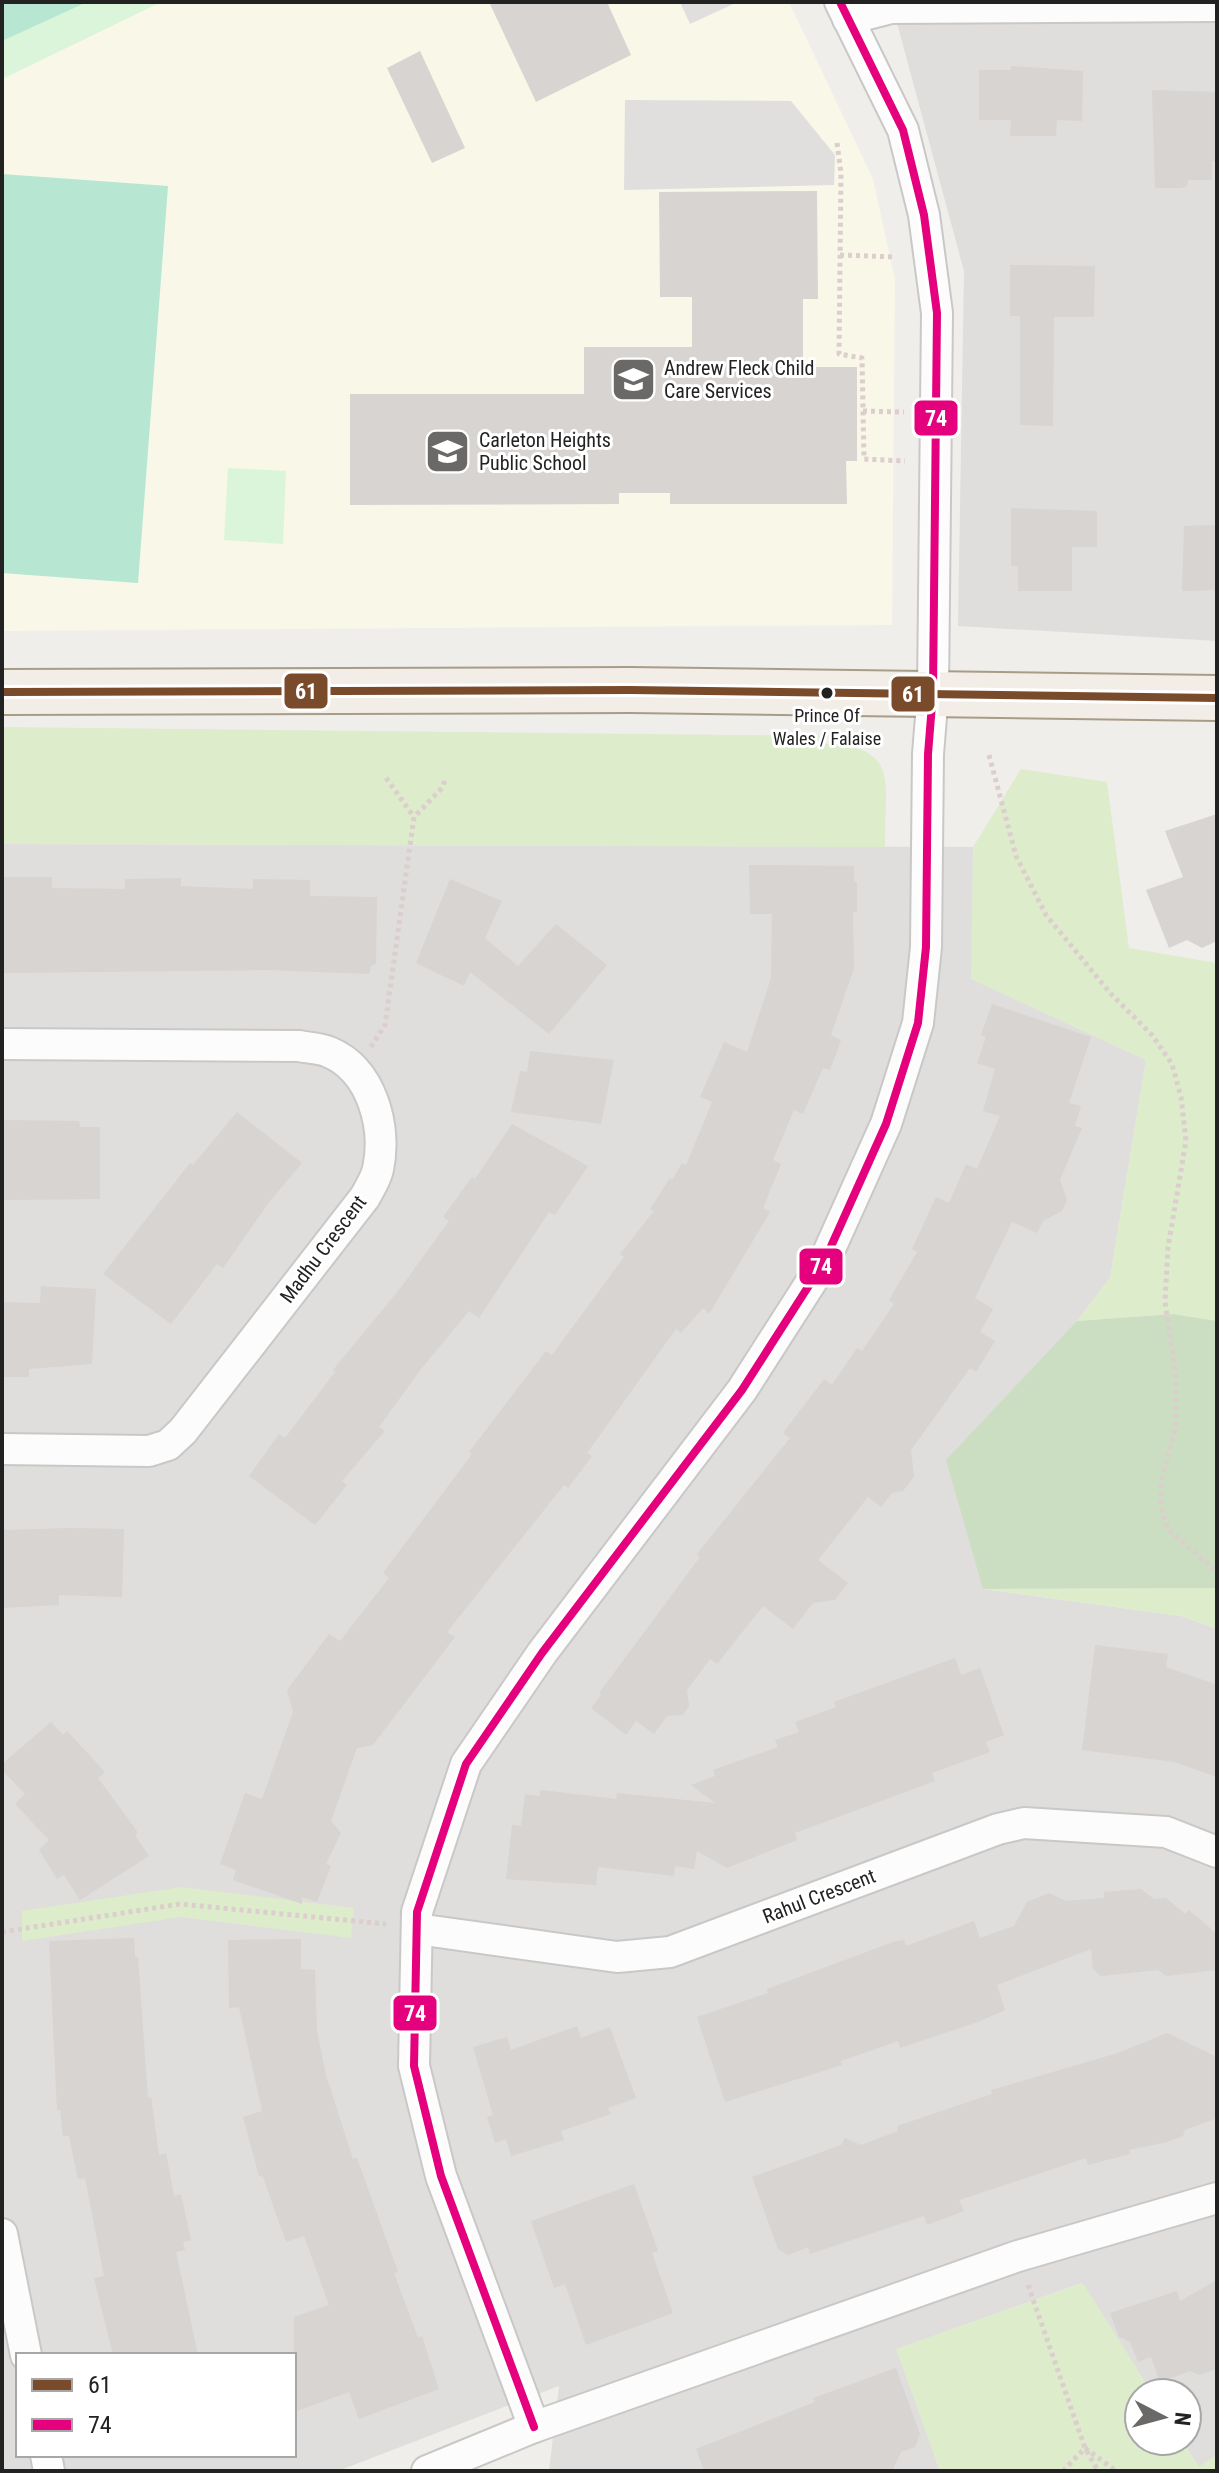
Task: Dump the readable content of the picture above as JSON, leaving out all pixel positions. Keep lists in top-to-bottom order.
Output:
{
  "streets": {
    "street": ["Madhu Crescent", "Rahul Crescent"]
  },
  "places": {
    "school or university": ["Andrew Fleck Child Care Services", "Carleton Heights Public School"],
    "other": ["Prince Of Wales / Falaise"]
  },
  "lines": ["transit line 74", "transit line 61"],
  "legend": ["61", "74"],
  "north": "right"
}
